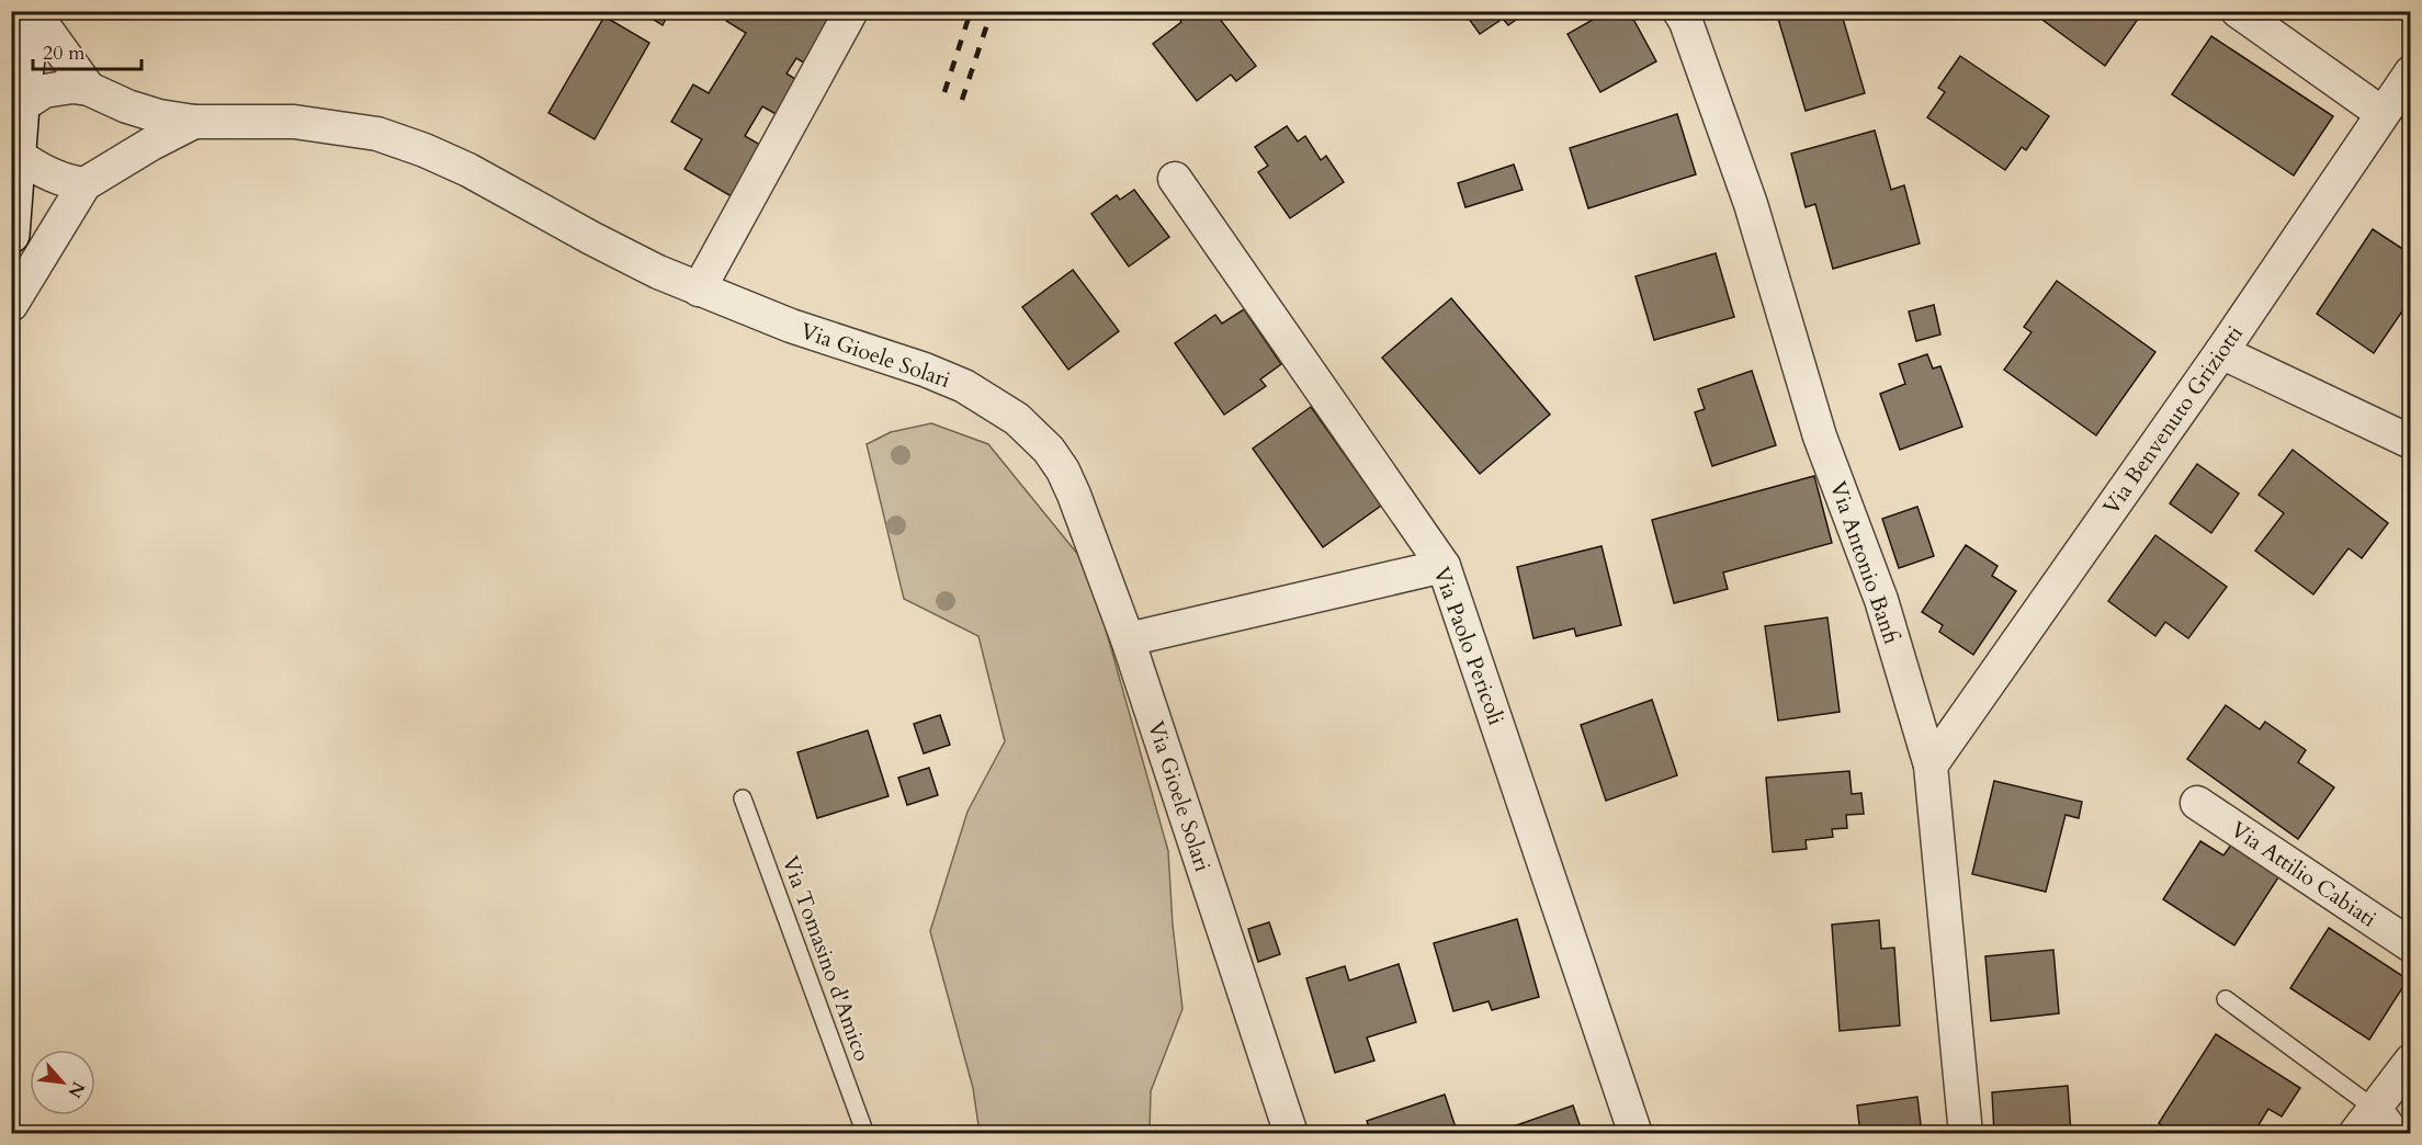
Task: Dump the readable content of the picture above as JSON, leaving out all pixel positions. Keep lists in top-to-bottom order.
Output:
{
  "streets": {
    "street": [
      "Via Gioele Solari",
      "Via Benvenuto Griziotti",
      "Via Antonio Banfi",
      "Via Paolo Pericoli",
      "Via Attilio Cabiati"
    ],
    "lane": ["Via Tomasino d'Amico"]
  },
  "crossings": [
    ["Via Benvenuto Griziotti", "Via Antonio Banfi"]
  ],
  "scale_bar": "20 m",
  "north": "bottom right"
}
